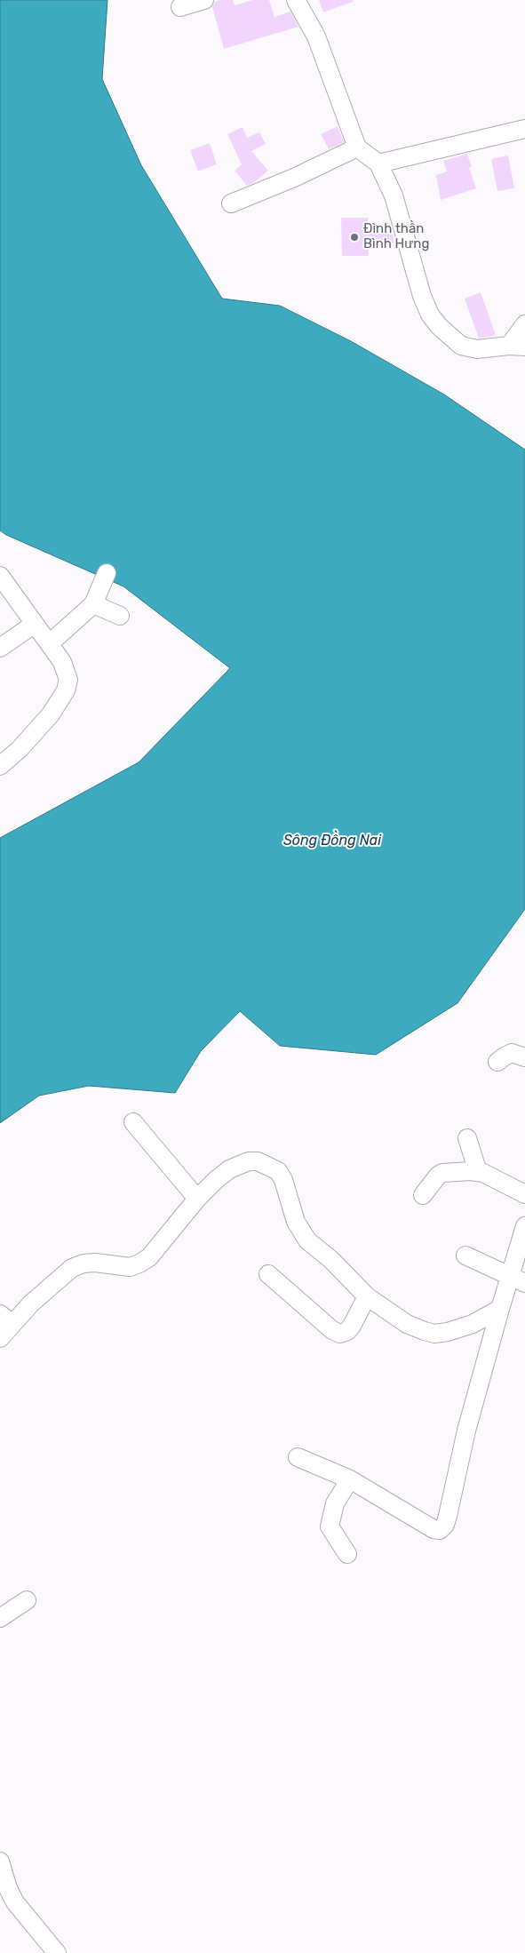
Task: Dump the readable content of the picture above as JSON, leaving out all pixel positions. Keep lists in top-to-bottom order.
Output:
{
  "water": ["Sông Đồng Nai"],
  "places": ["Đình thần Bình Hưng"]
}
